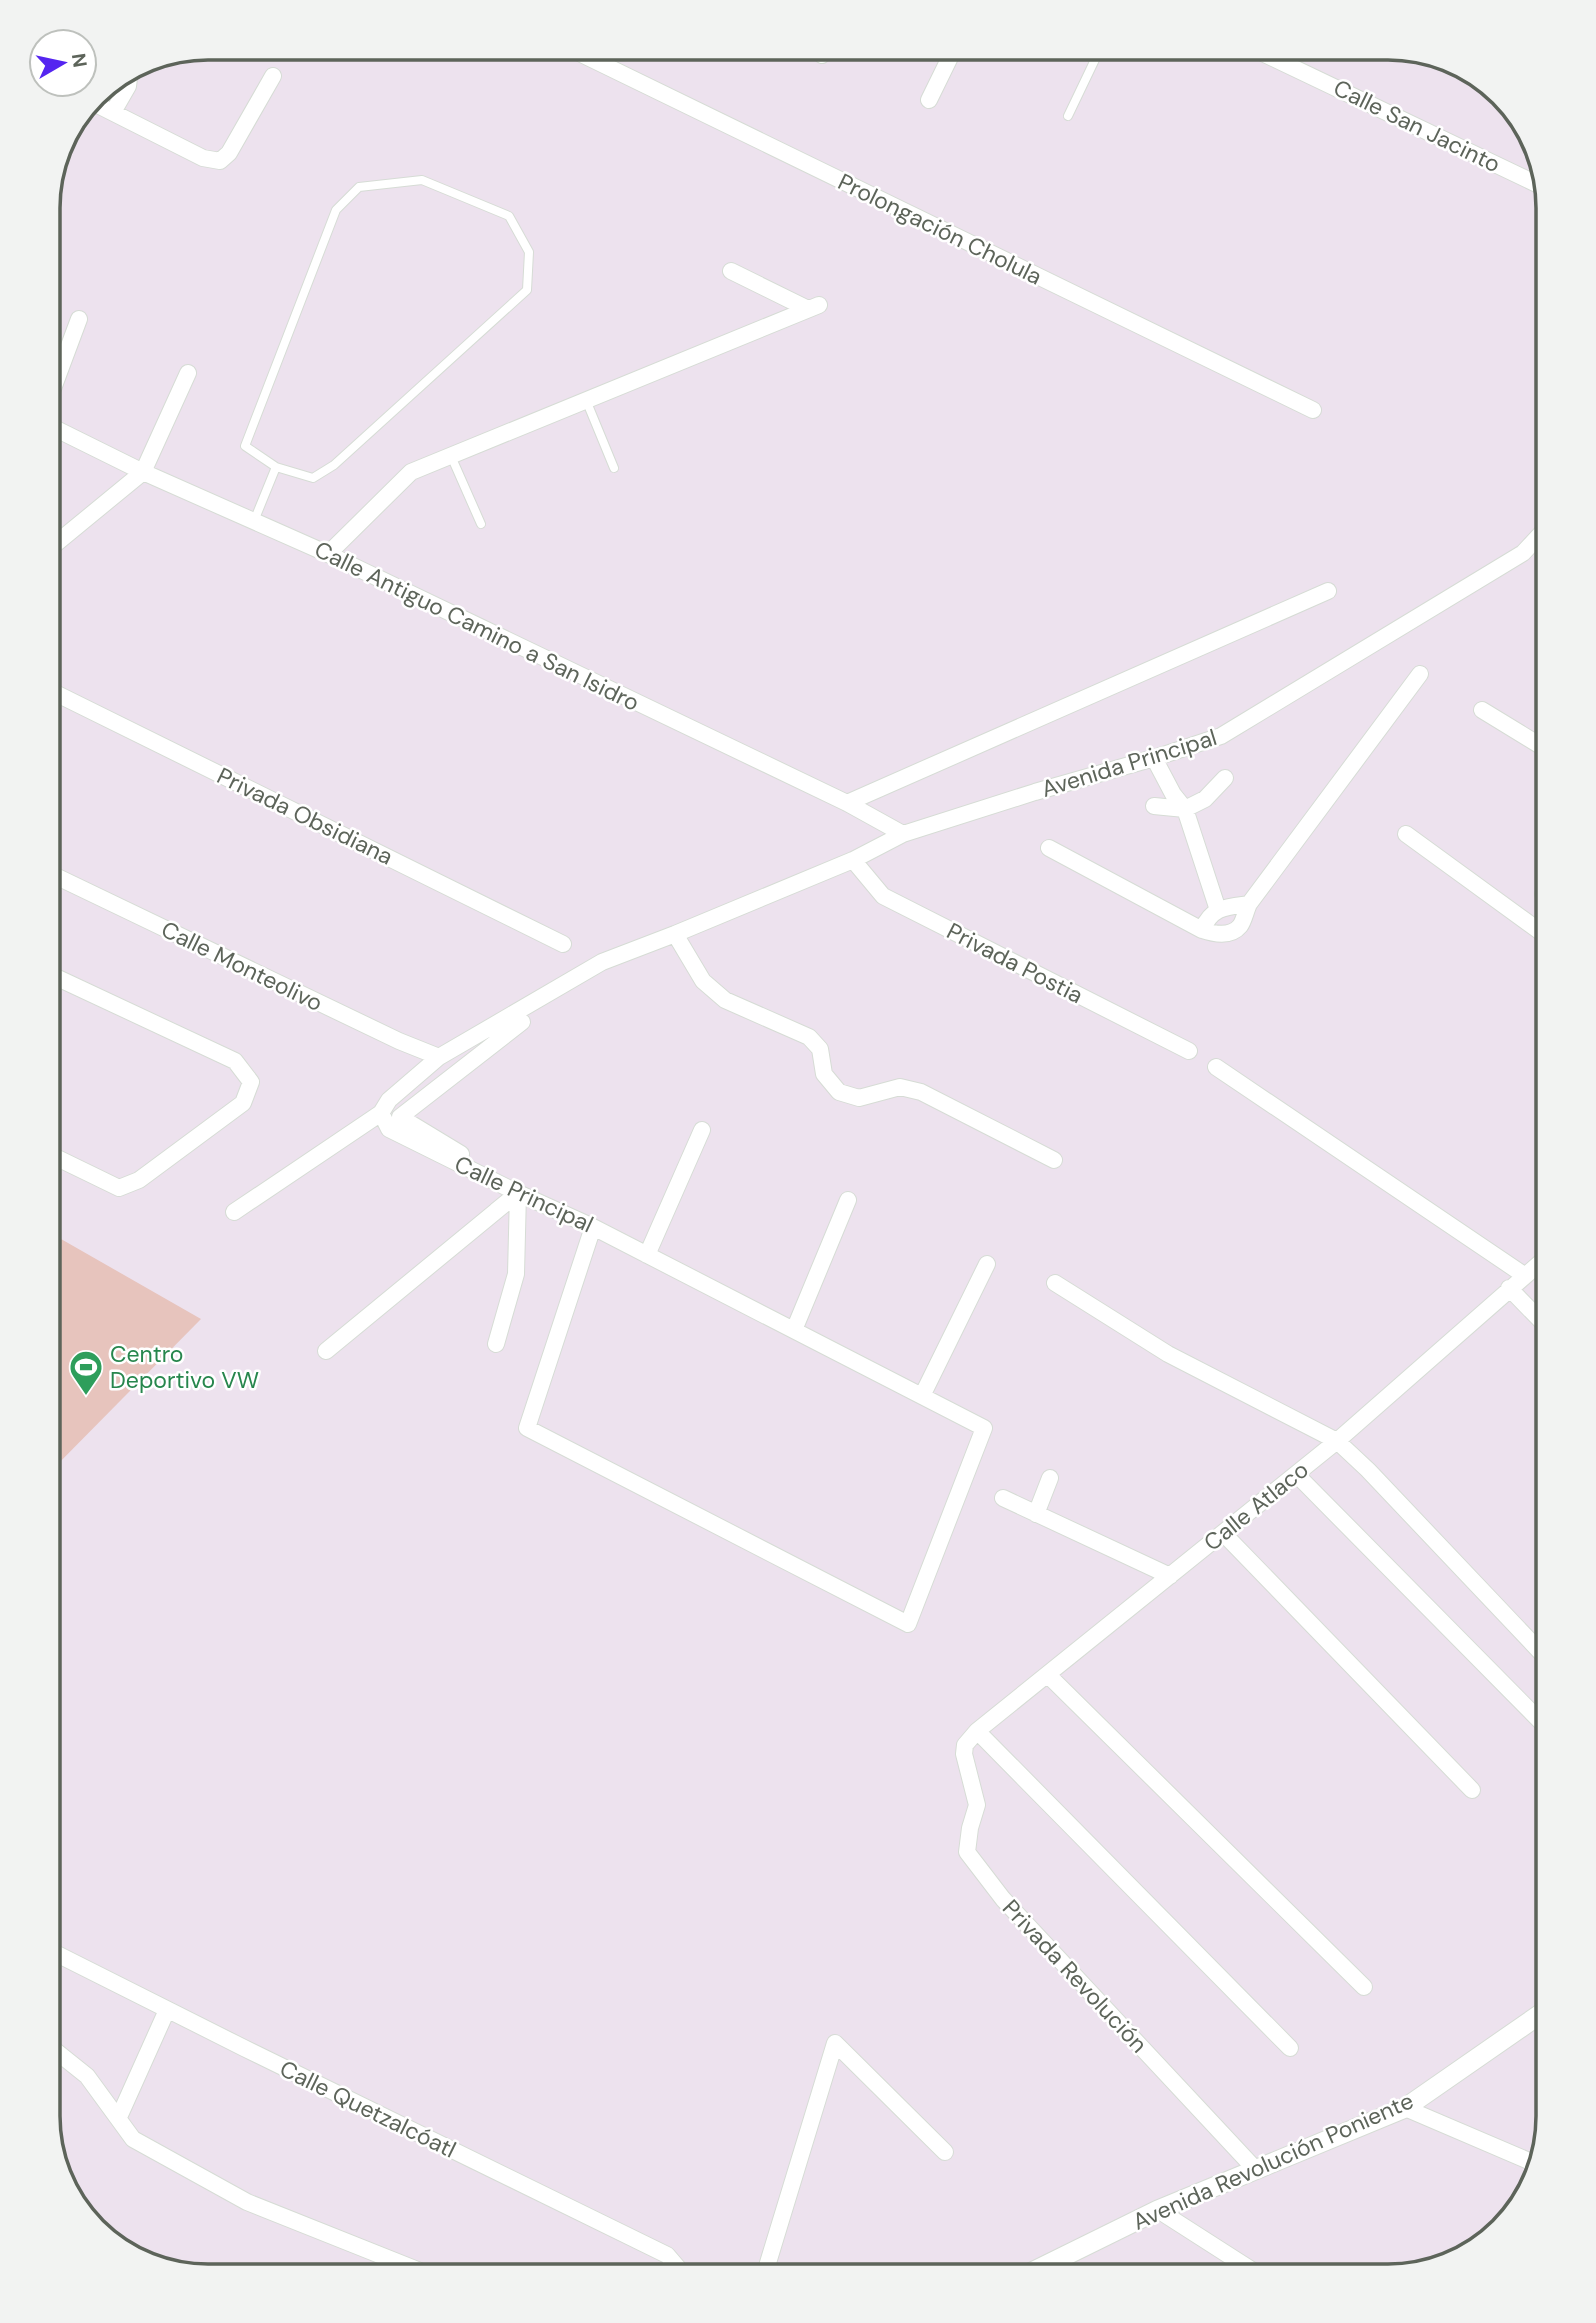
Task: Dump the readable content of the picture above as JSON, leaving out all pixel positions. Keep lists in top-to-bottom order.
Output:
{
  "streets": {
    "street": [
      "Calle San Jacinto",
      "Prolongación Cholula",
      "Calle Antiguo Camino a San Isidro",
      "Avenida Principal",
      "Privada Obsidiana",
      "Privada Postia",
      "Calle Monteolivo",
      "Calle Principal",
      "Calle Atlaco",
      "Privada Revolución",
      "Calle Quetzalcóatl",
      "Avenida Revolución Poniente"
    ]
  },
  "crossings": [
    ["Calle Antiguo Camino a San Isidro", "Avenida Principal"],
    ["Avenida Principal", "Privada Postia"],
    ["Calle Atlaco", "Privada Revolución"],
    ["Privada Revolución", "Avenida Revolución Poniente"]
  ],
  "places": {
    "sports": ["Centro Deportivo VW"]
  },
  "north": "right"
}
